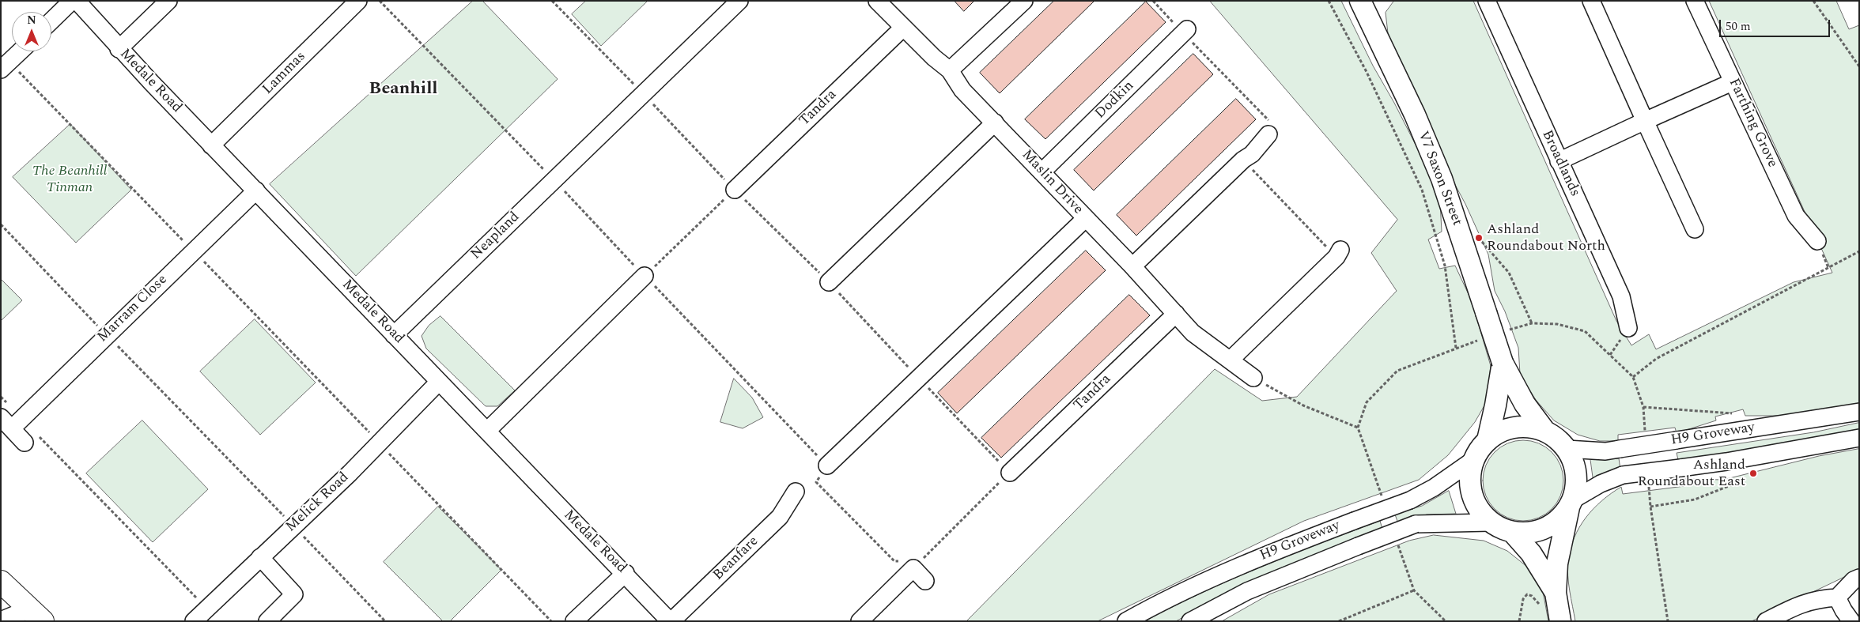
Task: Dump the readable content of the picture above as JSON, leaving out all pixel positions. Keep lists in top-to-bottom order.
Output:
{
  "streets": {
    "main road": ["V7 Saxon Street"],
    "street": [
      "Lammas",
      "Medale Road",
      "Dodkin",
      "Tandra",
      "Farthing Grove",
      "Broadlands",
      "Maslin Drive",
      "Neapland",
      "Marram Close",
      "H9 Groveway",
      "Melick Road",
      "Beanfare"
    ]
  },
  "crossings": [
    ["Lammas", "Medale Road"],
    ["Medale Road", "Neapland"],
    ["Medale Road", "Marram Close"],
    ["Medale Road", "Melick Road"],
    ["Medale Road", "Beanfare"],
    ["Dodkin", "Maslin Drive"],
    ["Tandra", "Maslin Drive"],
    ["V7 Saxon Street", "H9 Groveway"]
  ],
  "districts": ["Beanhill"],
  "parks": ["The Beanhill Tinman"],
  "places": ["Ashland Roundabout North", "Ashland Roundabout East"],
  "scale_bar": "50 m",
  "north": "top"
}
